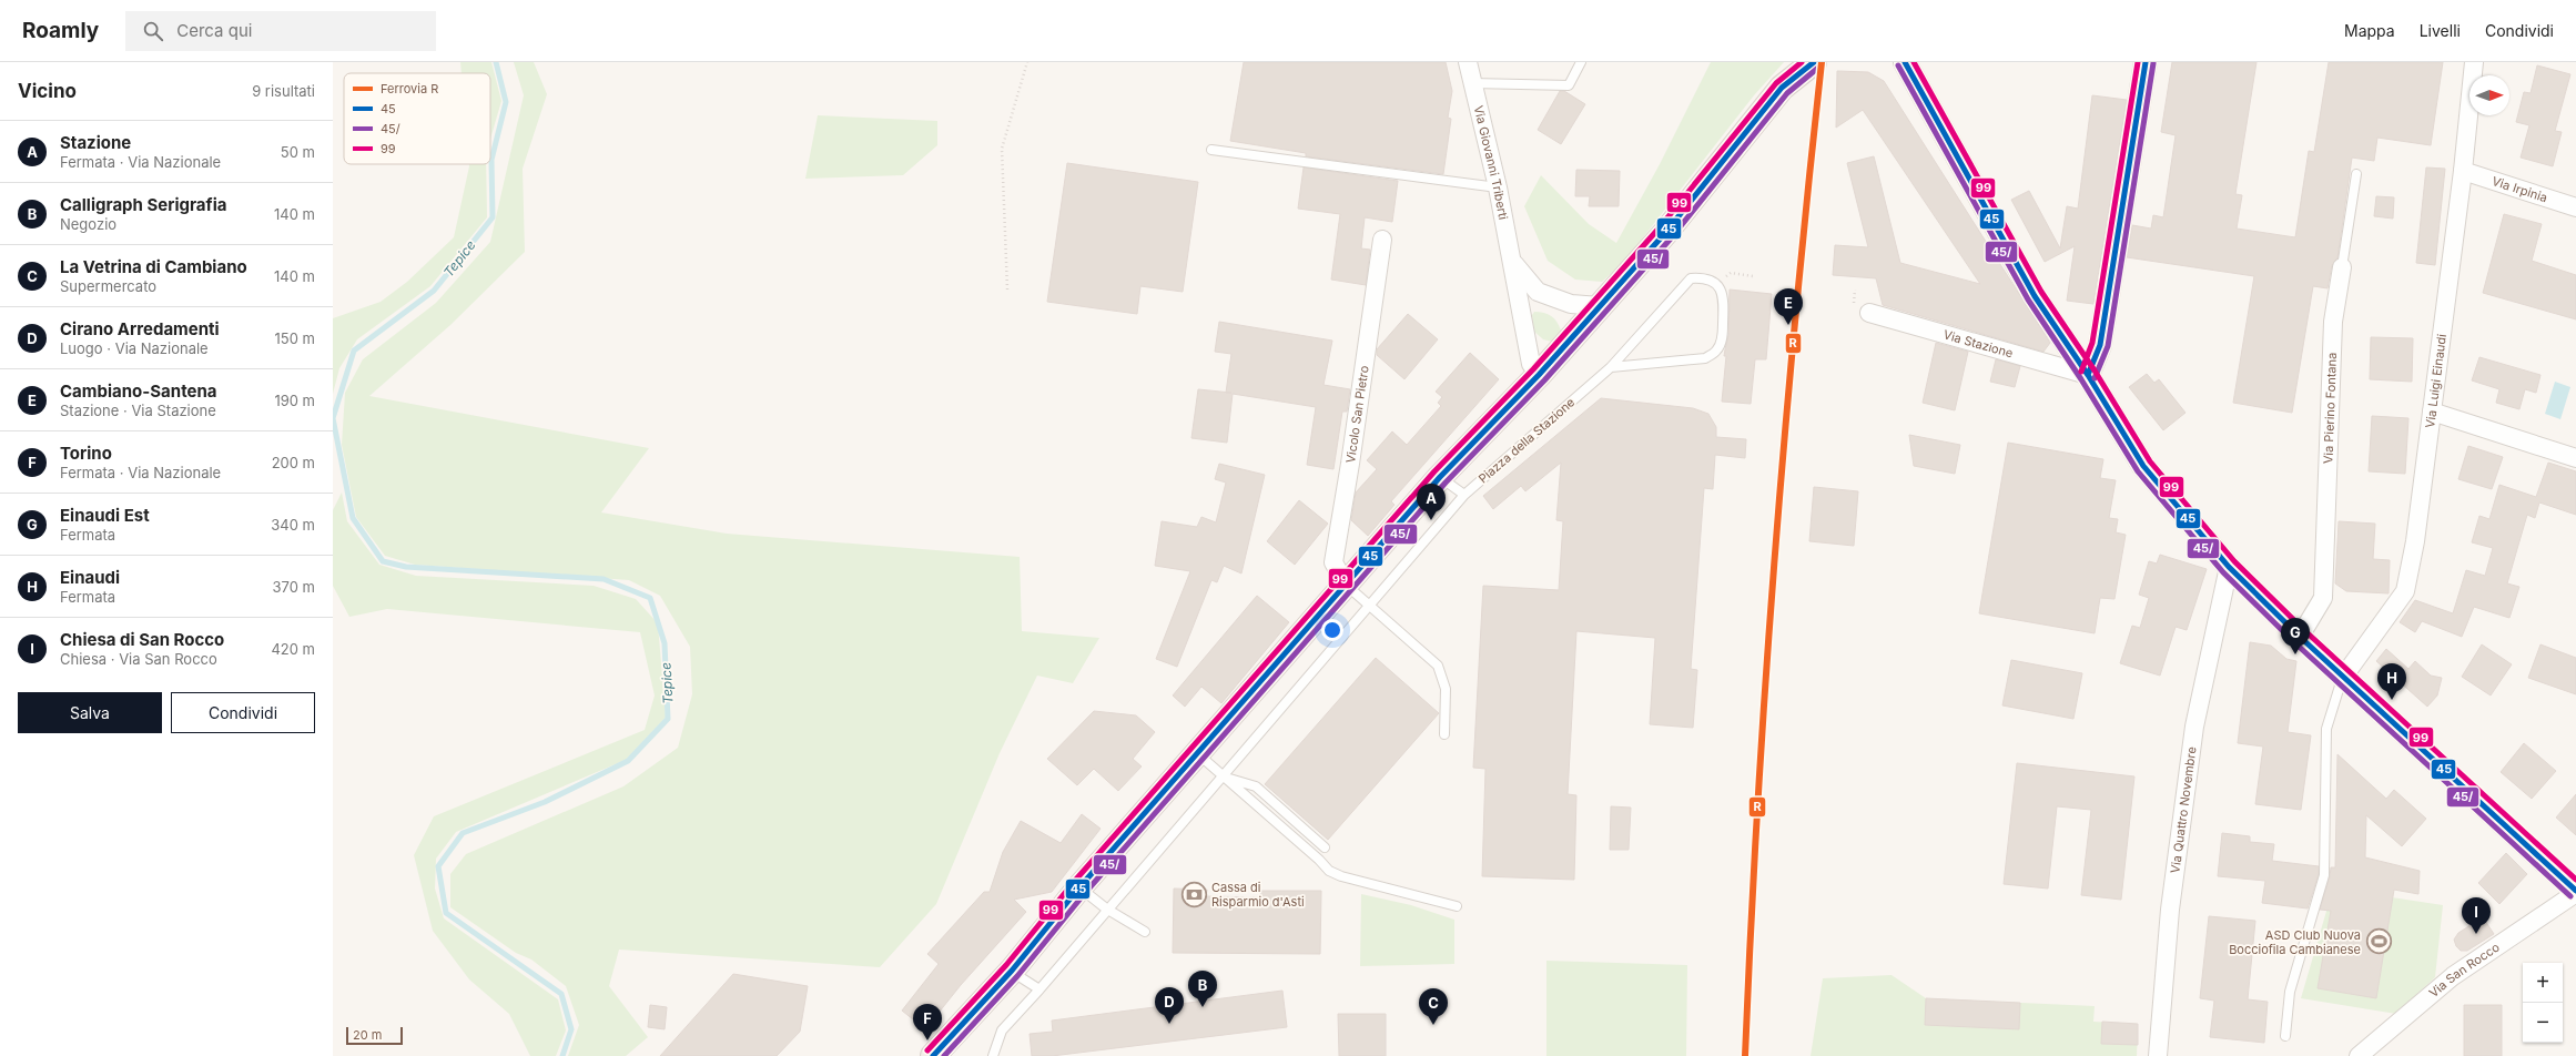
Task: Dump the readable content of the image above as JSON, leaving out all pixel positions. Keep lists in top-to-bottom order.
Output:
{
  "streets": {
    "street": [
      "Via Giovanni Triberti",
      "Via Irpinia",
      "Via Stazione",
      "Via Luigi Einaudi",
      "Via Pierino Fontana",
      "Vicolo San Pietro",
      "Via Quattro Novembre",
      "Via San Rocco"
    ],
    "lane": ["Piazza della Stazione"]
  },
  "crossings": [
    ["Via Irpinia", "Via Luigi Einaudi"]
  ],
  "water": ["Tepice"],
  "places": {
    "bank": ["Cassa di Risparmio d'Asti"],
    "sports": ["ASD Club Nuova Bocciofila Cambianese"]
  },
  "lines": [
    "rail line R",
    "transit line 45",
    "transit line 99",
    "transit line 45/"
  ],
  "legend": [
    "Ferrovia R",
    "45",
    "45/",
    "99"
  ],
  "scale_bar": "20 m",
  "north": "right",
  "page": {
    "header": "Roamly",
    "search": "Cerca qui",
    "nav": ["Mappa", "Livelli", "Condividi"],
    "heading": ["Vicino", "9 risultati"],
    "list": [
      {
        "mark": "A",
        "name": "Stazione",
        "note": "Fermata · Via Nazionale",
        "value": "50 m"
      },
      {
        "mark": "B",
        "name": "Calligraph Serigrafia",
        "note": "Negozio",
        "value": "140 m"
      },
      {
        "mark": "C",
        "name": "La Vetrina di Cambiano",
        "note": "Supermercato",
        "value": "140 m"
      },
      {
        "mark": "D",
        "name": "Cirano Arredamenti",
        "note": "Luogo · Via Nazionale",
        "value": "150 m"
      },
      {
        "mark": "E",
        "name": "Cambiano-Santena",
        "note": "Stazione · Via Stazione",
        "value": "190 m"
      },
      {
        "mark": "F",
        "name": "Torino",
        "note": "Fermata · Via Nazionale",
        "value": "200 m"
      },
      {
        "mark": "G",
        "name": "Einaudi Est",
        "note": "Fermata",
        "value": "340 m"
      },
      {
        "mark": "H",
        "name": "Einaudi",
        "note": "Fermata",
        "value": "370 m"
      },
      {
        "mark": "I",
        "name": "Chiesa di San Rocco",
        "note": "Chiesa · Via San Rocco",
        "value": "420 m"
      }
    ],
    "pins": [
      "E",
      "A",
      "G",
      "H",
      "I",
      "B",
      "D",
      "C",
      "F"
    ],
    "buttons": ["Salva", "Condividi"],
    "map_buttons": ["+", "−"],
    "scale": "20 m"
  }
}
